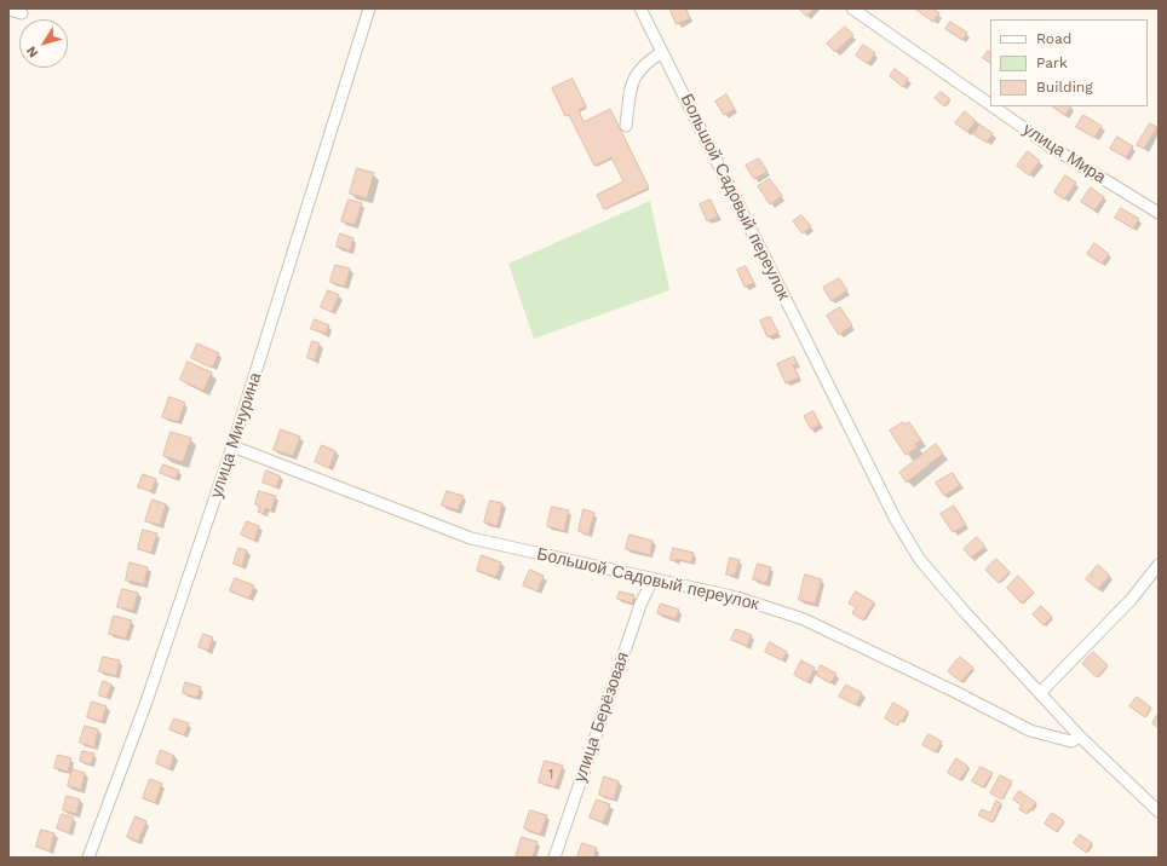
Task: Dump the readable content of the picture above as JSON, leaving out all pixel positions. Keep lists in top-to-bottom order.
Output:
{
  "streets": {
    "street": [
      "улица Мира",
      "Большой Садовый переулок",
      "улица Мичурина",
      "улица Берёзовая"
    ]
  },
  "crossings": [
    ["Большой Садовый переулок", "улица Мичурина"],
    ["Большой Садовый переулок", "улица Берёзовая"]
  ],
  "house_numbers": ["1"],
  "legend": ["Road", "Park", "Building"],
  "north": "bottom left"
}
